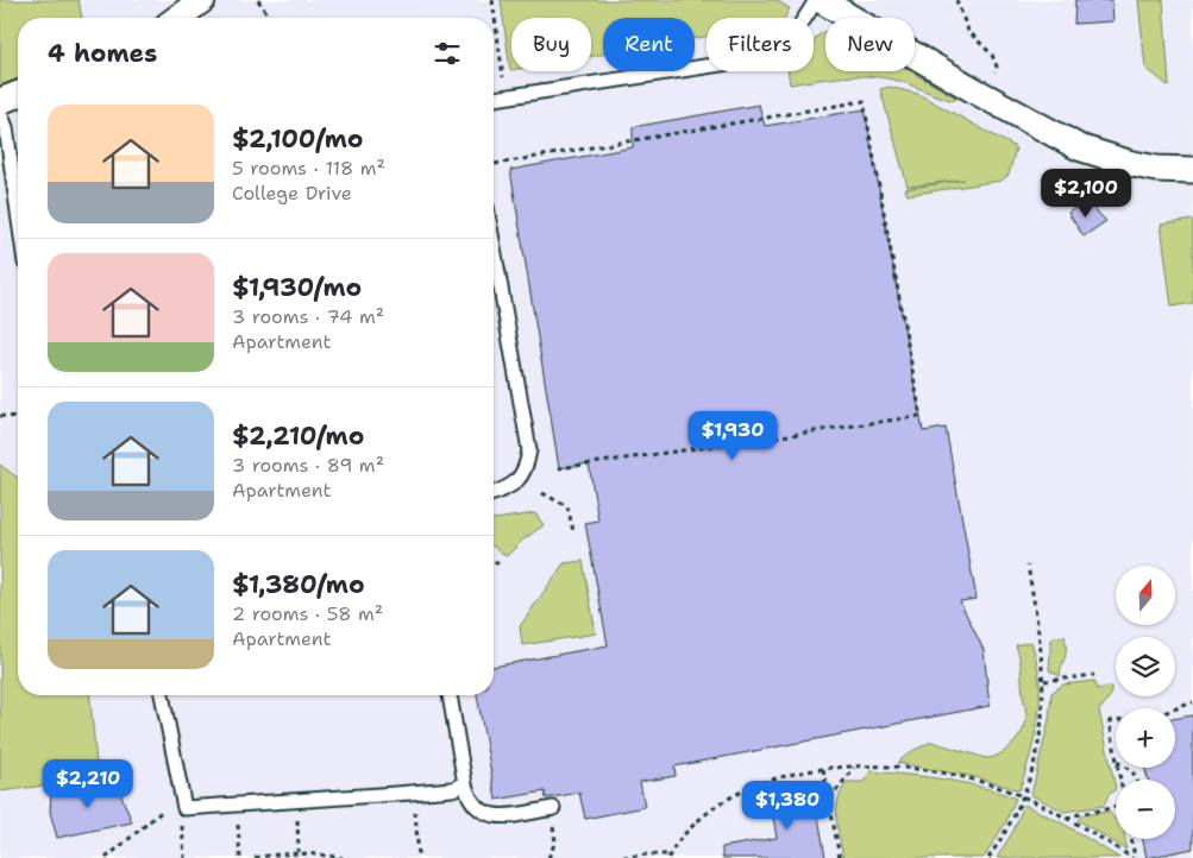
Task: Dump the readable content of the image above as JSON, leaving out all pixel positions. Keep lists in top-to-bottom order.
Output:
{
  "north": "top",
  "page": {
    "chip": [
      "Buy",
      "Rent",
      "Filters",
      "New"
    ],
    "heading": "4 homes",
    "list": [
      {
        "name": "$2,100/mo",
        "note": "5 rooms · 118 m² · College Drive"
      },
      {
        "name": "$1,930/mo",
        "note": "3 rooms · 74 m² · Apartment"
      },
      {
        "name": "$2,210/mo",
        "note": "3 rooms · 89 m² · Apartment"
      },
      {
        "name": "$1,380/mo",
        "note": "2 rooms · 58 m² · Apartment"
      }
    ],
    "price": [
      "$2,100",
      "$1,930",
      "$2,210",
      "$1,380"
    ],
    "map_buttons": ["+", "−"]
  }
}
